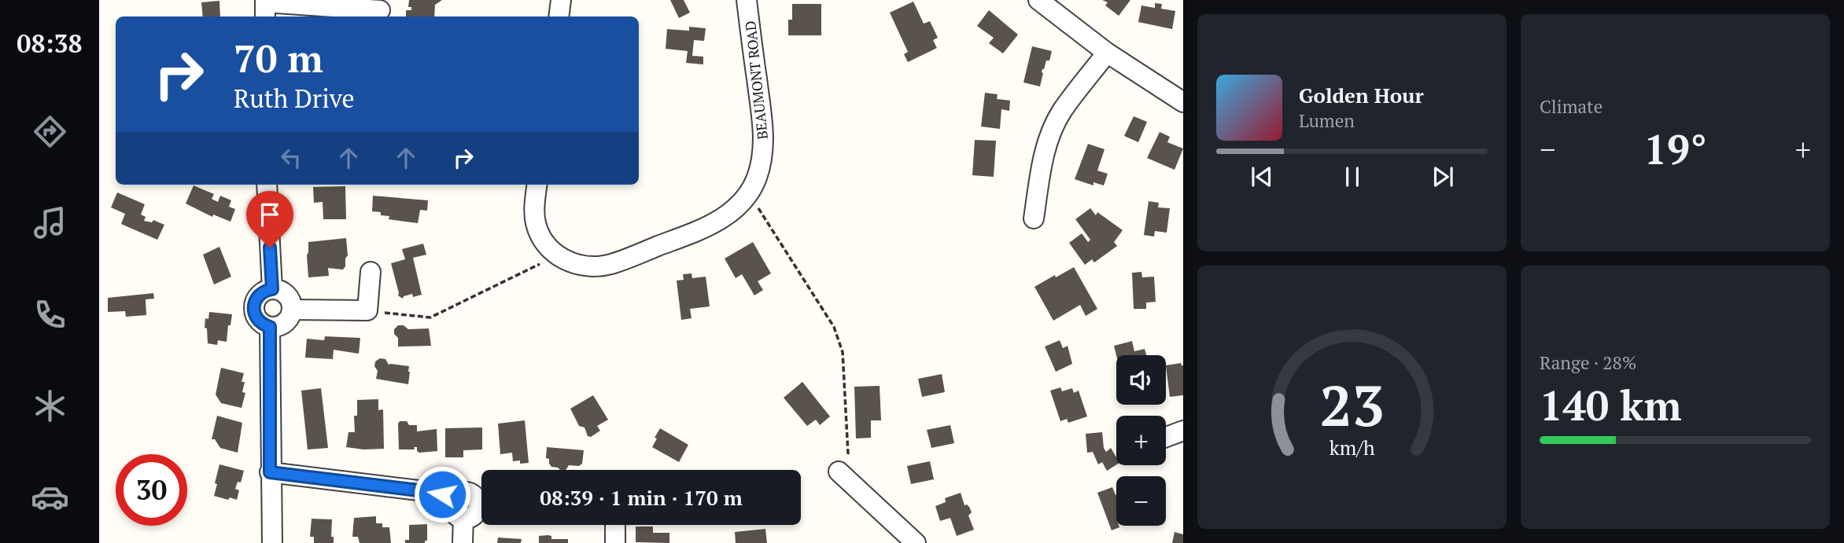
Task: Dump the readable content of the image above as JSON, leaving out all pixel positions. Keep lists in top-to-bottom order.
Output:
{
  "streets": {
    "street": ["BEAUMONT ROAD"]
  },
  "page": {
    "tabs": "08:38",
    "tile": [
      "Climate",
      ["Range · 28%", "140 km"]
    ],
    "turn": ["70 m", "Ruth Drive"],
    "song": ["Golden Hour", "Lumen"],
    "heat": ["−", "19°", "+"],
    "map_buttons": ["+", "−"],
    "limit": "30",
    "trip": "08:39 · 1 min · 170 m",
    "gauge": ["23", "km/h"]
  }
}
